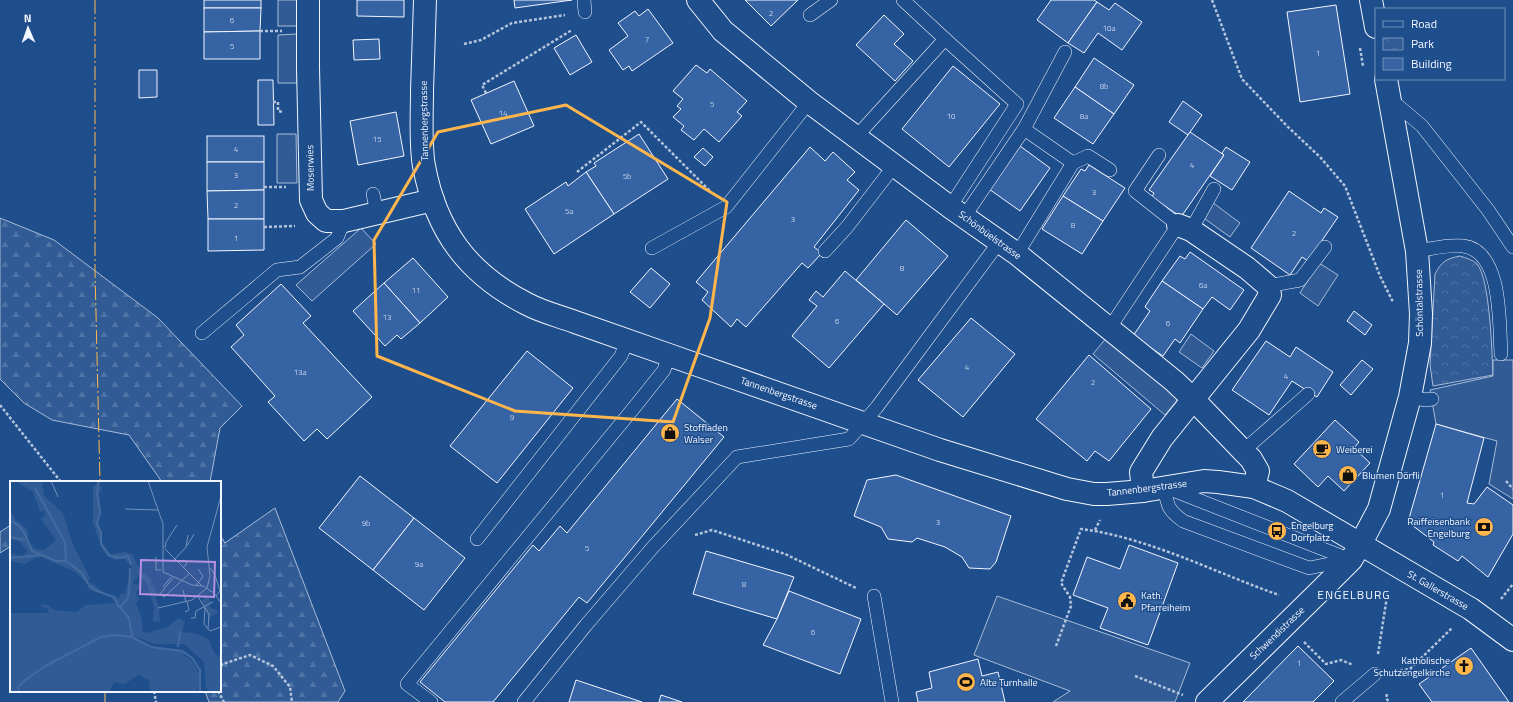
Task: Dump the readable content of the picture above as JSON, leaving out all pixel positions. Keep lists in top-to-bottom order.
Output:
{
  "streets": {
    "street": [
      "Tannenbergstrasse",
      "Moserwies",
      "Schönbüelstrasse",
      "Schöntalstrasse",
      "St. Gallerstrasse",
      "Schwendistrasse"
    ]
  },
  "crossings": [
    ["Tannenbergstrasse", "Moserwies"],
    ["Tannenbergstrasse", "Schönbüelstrasse"],
    ["Tannenbergstrasse", "Schöntalstrasse"],
    ["Tannenbergstrasse", "St. Gallerstrasse"],
    ["Tannenbergstrasse", "Schwendistrasse"],
    ["Schöntalstrasse", "St. Gallerstrasse"],
    ["Schöntalstrasse", "Schwendistrasse"],
    ["St. Gallerstrasse", "Schwendistrasse"]
  ],
  "districts": ["ENGELBURG"],
  "places": {
    "shop": ["Stoffladen Walser", "Blumen Dörfli"],
    "cafe": ["Weiberei"],
    "bank": ["Raiffeisenbank Engelburg"],
    "bus stop": ["Engelburg Dorfplatz"],
    "public building": ["Kath. Pfarreiheim"],
    "church": ["Katholische Schutzengelkirche"],
    "sports": ["Alte Turnhalle"]
  },
  "house_numbers": [
    "2",
    "6",
    "10a",
    "7",
    "5",
    "1",
    "8b",
    "5",
    "14",
    "10",
    "8a",
    "15",
    "4",
    "4",
    "3",
    "5b",
    "3",
    "2",
    "5a",
    "3",
    "8",
    "2",
    "1",
    "8",
    "6a",
    "11",
    "13",
    "6",
    "6",
    "4",
    "13a",
    "4",
    "2",
    "9",
    "1",
    "3",
    "9b",
    "5",
    "9a",
    "8",
    "6",
    "1"
  ],
  "legend": ["Road", "Park", "Building"],
  "north": "top"
}
